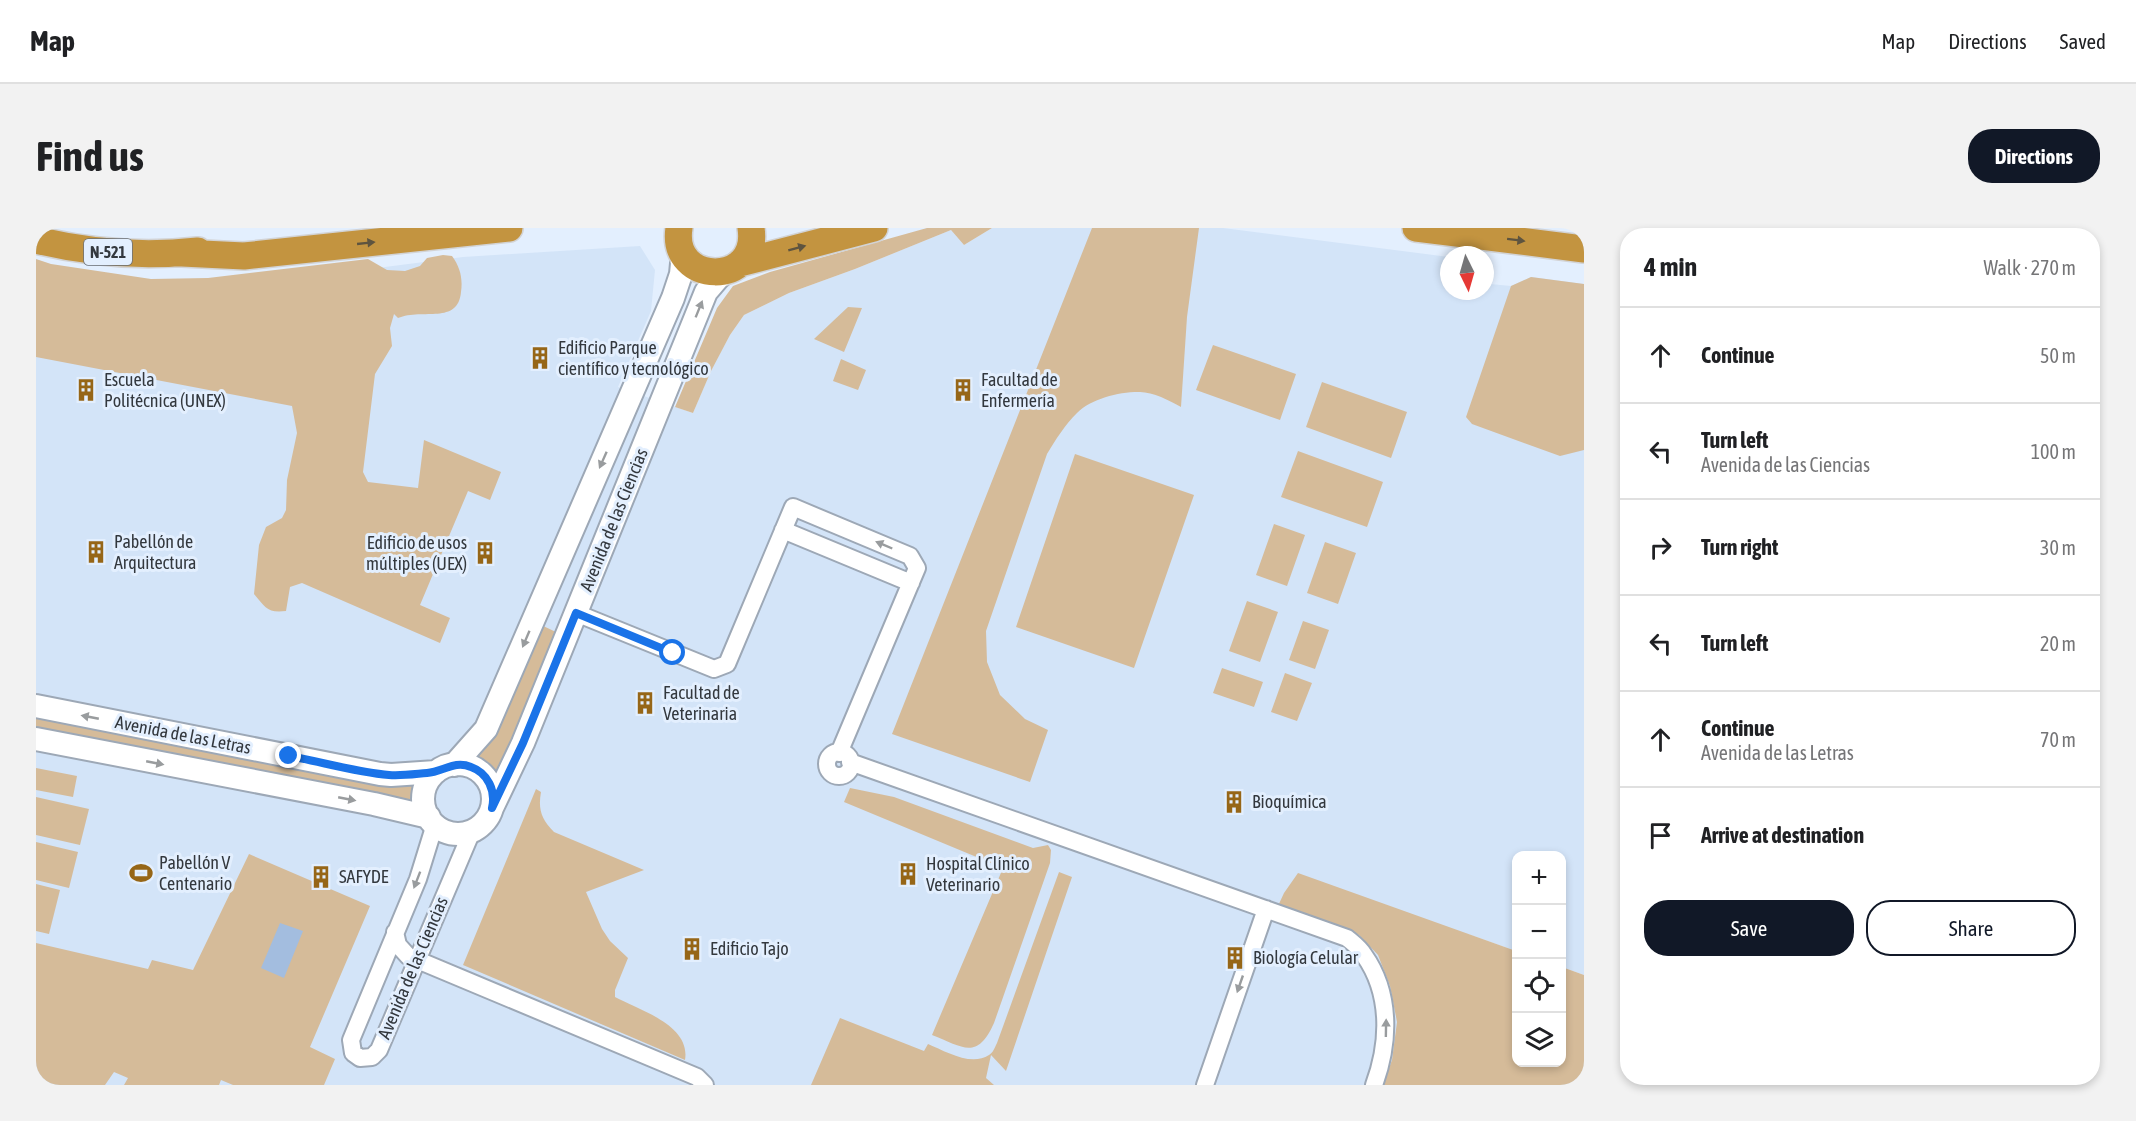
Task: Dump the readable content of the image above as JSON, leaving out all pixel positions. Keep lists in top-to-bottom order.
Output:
{
  "streets": {
    "highway": ["N-521"],
    "main road": ["Avenida de las Ciencias", "Avenida de las Letras"]
  },
  "crossings": [
    ["Avenida de las Ciencias", "Avenida de las Letras"]
  ],
  "places": {
    "building": [
      "Edificio Parque científico y tecnológico",
      "Escuela Politécnica (UNEX)",
      "Facultad de Enfermería",
      "Pabellón de Arquitectura",
      "Edificio de usos múltiples (UEX)",
      "Facultad de Veterinaria",
      "Bioquímica",
      "Hospital Clínico Veterinario",
      "SAFYDE",
      "Edificio Tajo",
      "Biología Celular"
    ],
    "sports": ["Pabellón V Centenario"]
  },
  "north": "bottom",
  "page": {
    "header": "Map",
    "nav": ["Map", "Directions", "Saved"],
    "buttons": [
      "Directions",
      ["Save", "Share"]
    ],
    "title": "Find us",
    "heading": ["4 min", "Walk · 270 m"],
    "list": [
      ["Continue", "50 m"],
      ["Turn left", "Avenida de las Ciencias", "100 m"],
      ["Turn right", "30 m"],
      ["Turn left", "20 m"],
      ["Continue", "Avenida de las Letras", "70 m"],
      "Arrive at destination"
    ],
    "map_buttons": ["+", "−"]
  }
}
